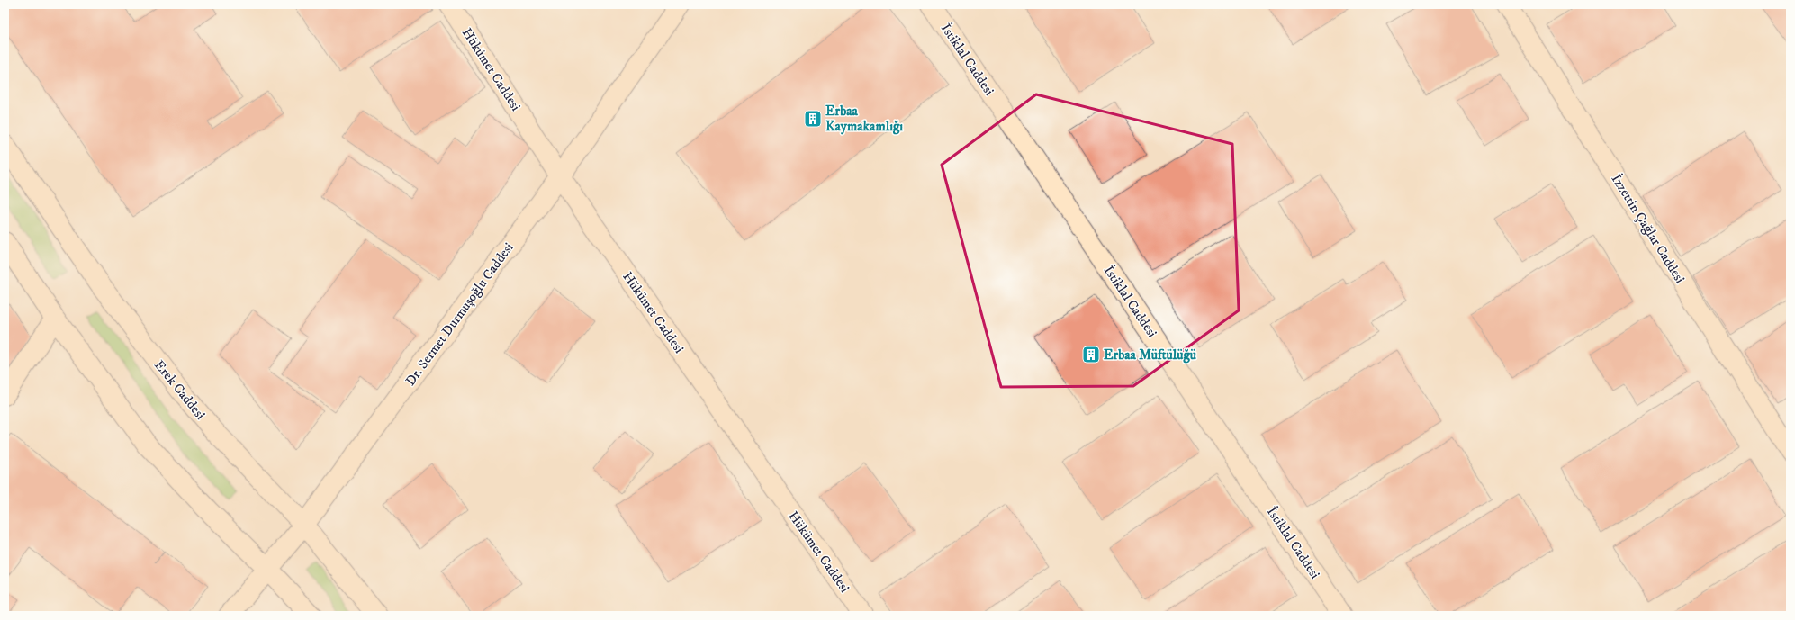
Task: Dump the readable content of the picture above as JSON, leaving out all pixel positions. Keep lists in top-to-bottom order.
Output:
{
  "streets": {
    "street": [
      "İstiklal Caddesi",
      "Hükümet Caddesi",
      "İzzettin Çağlar Caddesi",
      "Dr. Sermet Durmuşoğlu Caddesi",
      "Erek Caddesi"
    ]
  },
  "crossings": [
    ["Hükümet Caddesi", "Dr. Sermet Durmuşoğlu Caddesi"],
    ["Dr. Sermet Durmuşoğlu Caddesi", "Erek Caddesi"]
  ],
  "places": {
    "building": ["Erbaa Kaymakamlığı", "Erbaa Müftülüğü"]
  }
}
